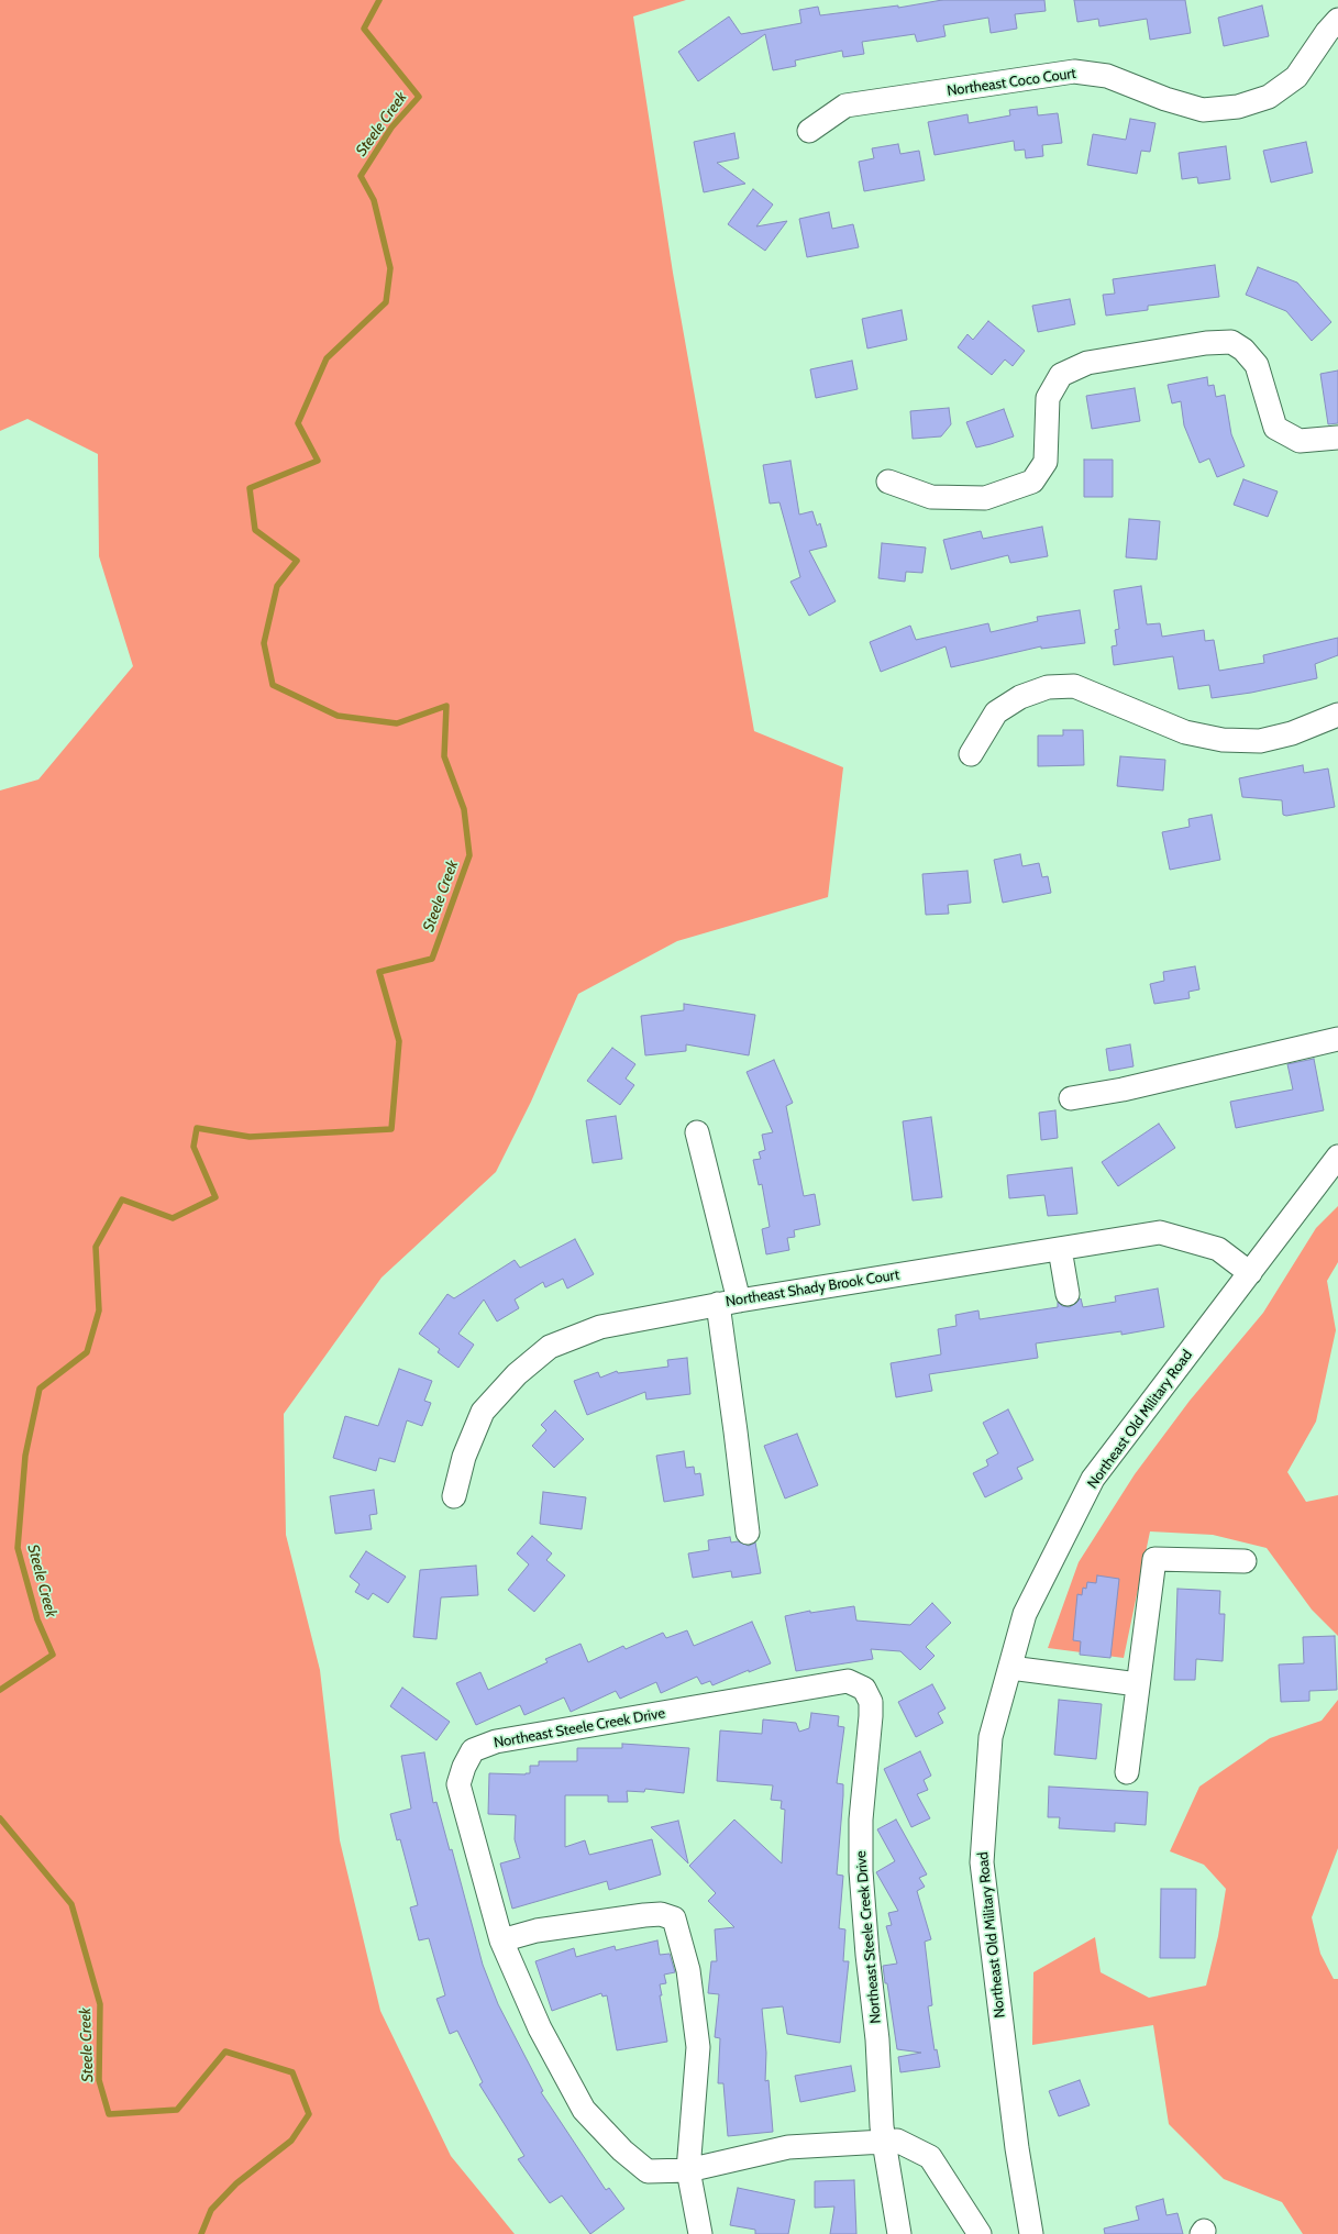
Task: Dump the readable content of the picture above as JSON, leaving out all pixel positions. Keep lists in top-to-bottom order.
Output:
{
  "streets": {
    "street": [
      "Northeast Coco Court",
      "Northeast Shady Brook Court",
      "Northeast Old Military Road",
      "Northeast Steele Creek Drive"
    ]
  },
  "crossings": [
    ["Northeast Shady Brook Court", "Northeast Old Military Road"]
  ],
  "water": ["Steele Creek"]
}
